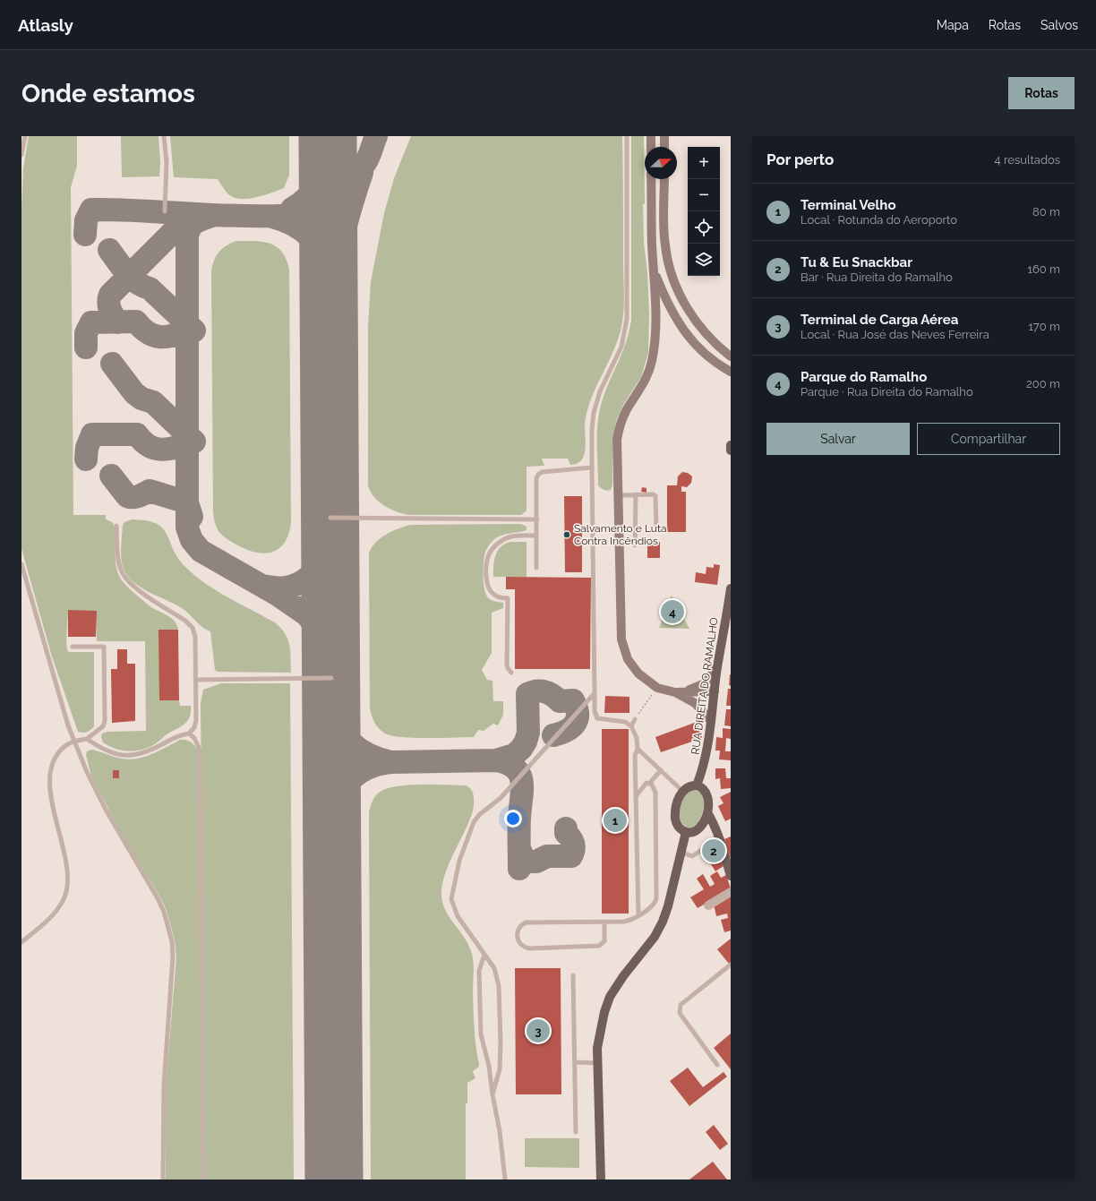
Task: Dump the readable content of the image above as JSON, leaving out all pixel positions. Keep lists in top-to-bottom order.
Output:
{
  "streets": {
    "main road": ["RUA DIREITA DO RAMALHO"]
  },
  "places": ["Salvamento e Luta Contra Incêndios"],
  "north": "right",
  "page": {
    "header": "Atlasly",
    "nav": ["Mapa", "Rotas", "Salvos"],
    "buttons": [
      "Rotas",
      ["Salvar", "Compartilhar"]
    ],
    "title": "Onde estamos",
    "heading": ["Por perto", "4 resultados"],
    "map_buttons": ["+", "−"],
    "list": [
      {
        "mark": "1",
        "name": "Terminal Velho",
        "note": "Local · Rotunda do Aeroporto",
        "value": "80 m"
      },
      {
        "mark": "2",
        "name": "Tu & Eu Snackbar",
        "note": "Bar · Rua Direita do Ramalho",
        "value": "160 m"
      },
      {
        "mark": "3",
        "name": "Terminal de Carga Aérea",
        "note": "Local · Rua José das Neves Ferreira",
        "value": "170 m"
      },
      {
        "mark": "4",
        "name": "Parque do Ramalho",
        "note": "Parque · Rua Direita do Ramalho",
        "value": "200 m"
      }
    ],
    "pins": [
      "4",
      "1",
      "2",
      "3"
    ]
  }
}
